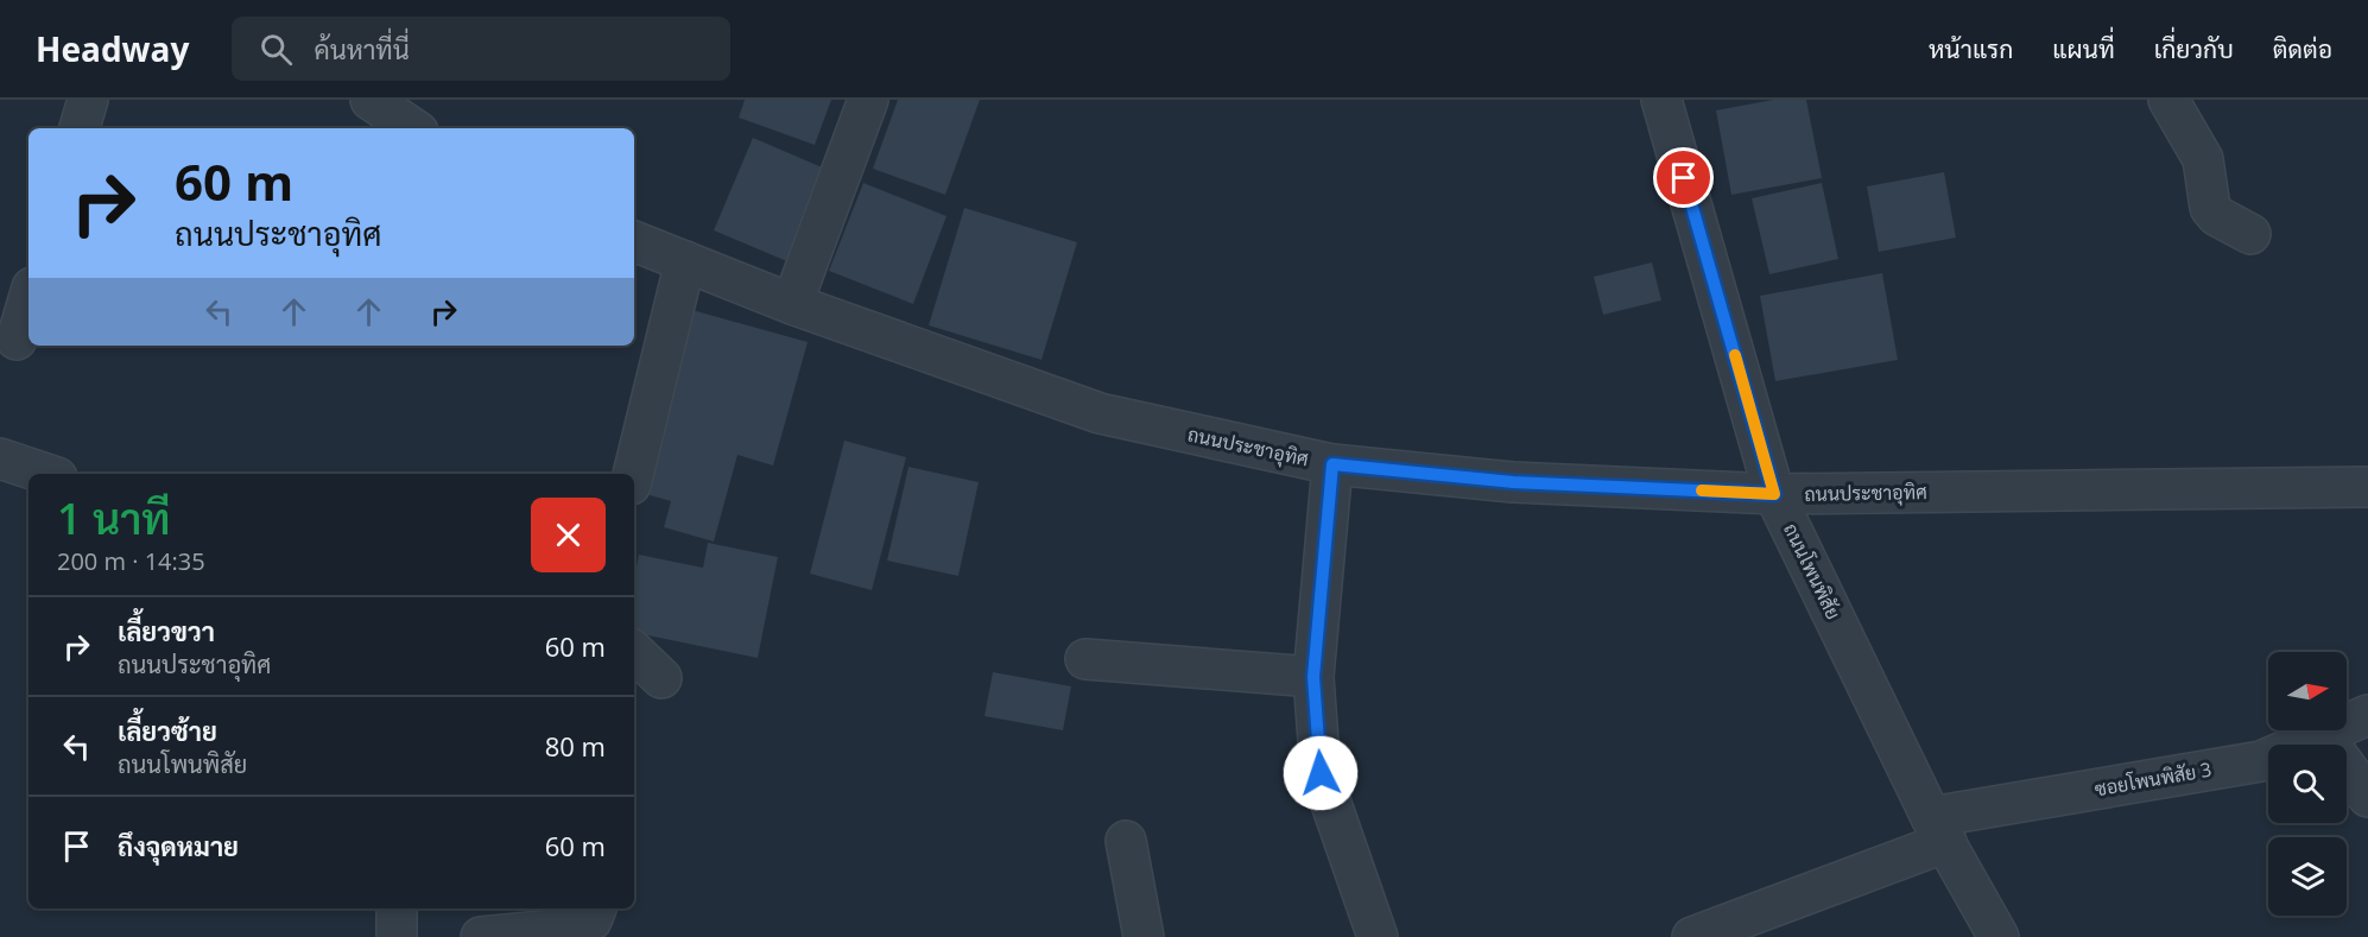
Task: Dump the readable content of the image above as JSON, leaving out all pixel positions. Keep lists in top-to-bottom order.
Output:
{
  "streets": {
    "street": ["ถนนประชาอุทิศ", "ถนนโพนพิสัย", "ซอยโพนพิสัย 3"]
  },
  "crossings": [
    ["ถนนประชาอุทิศ", "ถนนโพนพิสัย"],
    ["ถนนโพนพิสัย", "ซอยโพนพิสัย 3"]
  ],
  "north": "right",
  "page": {
    "header": "Headway",
    "search": "ค้นหาที่นี่",
    "nav": [
      "หน้าแรก",
      "แผนที่",
      "เกี่ยวกับ",
      "ติดต่อ"
    ],
    "turn": ["60 m", "ถนนประชาอุทิศ"],
    "heading": ["1 นาที", "200 m · 14:35"],
    "list": [
      {
        "name": "เลี้ยวขวา",
        "note": "ถนนประชาอุทิศ",
        "value": "60 m"
      },
      {
        "name": "เลี้ยวซ้าย",
        "note": "ถนนโพนพิสัย",
        "value": "80 m"
      },
      {
        "name": "ถึงจุดหมาย",
        "value": "60 m"
      }
    ]
  }
}
